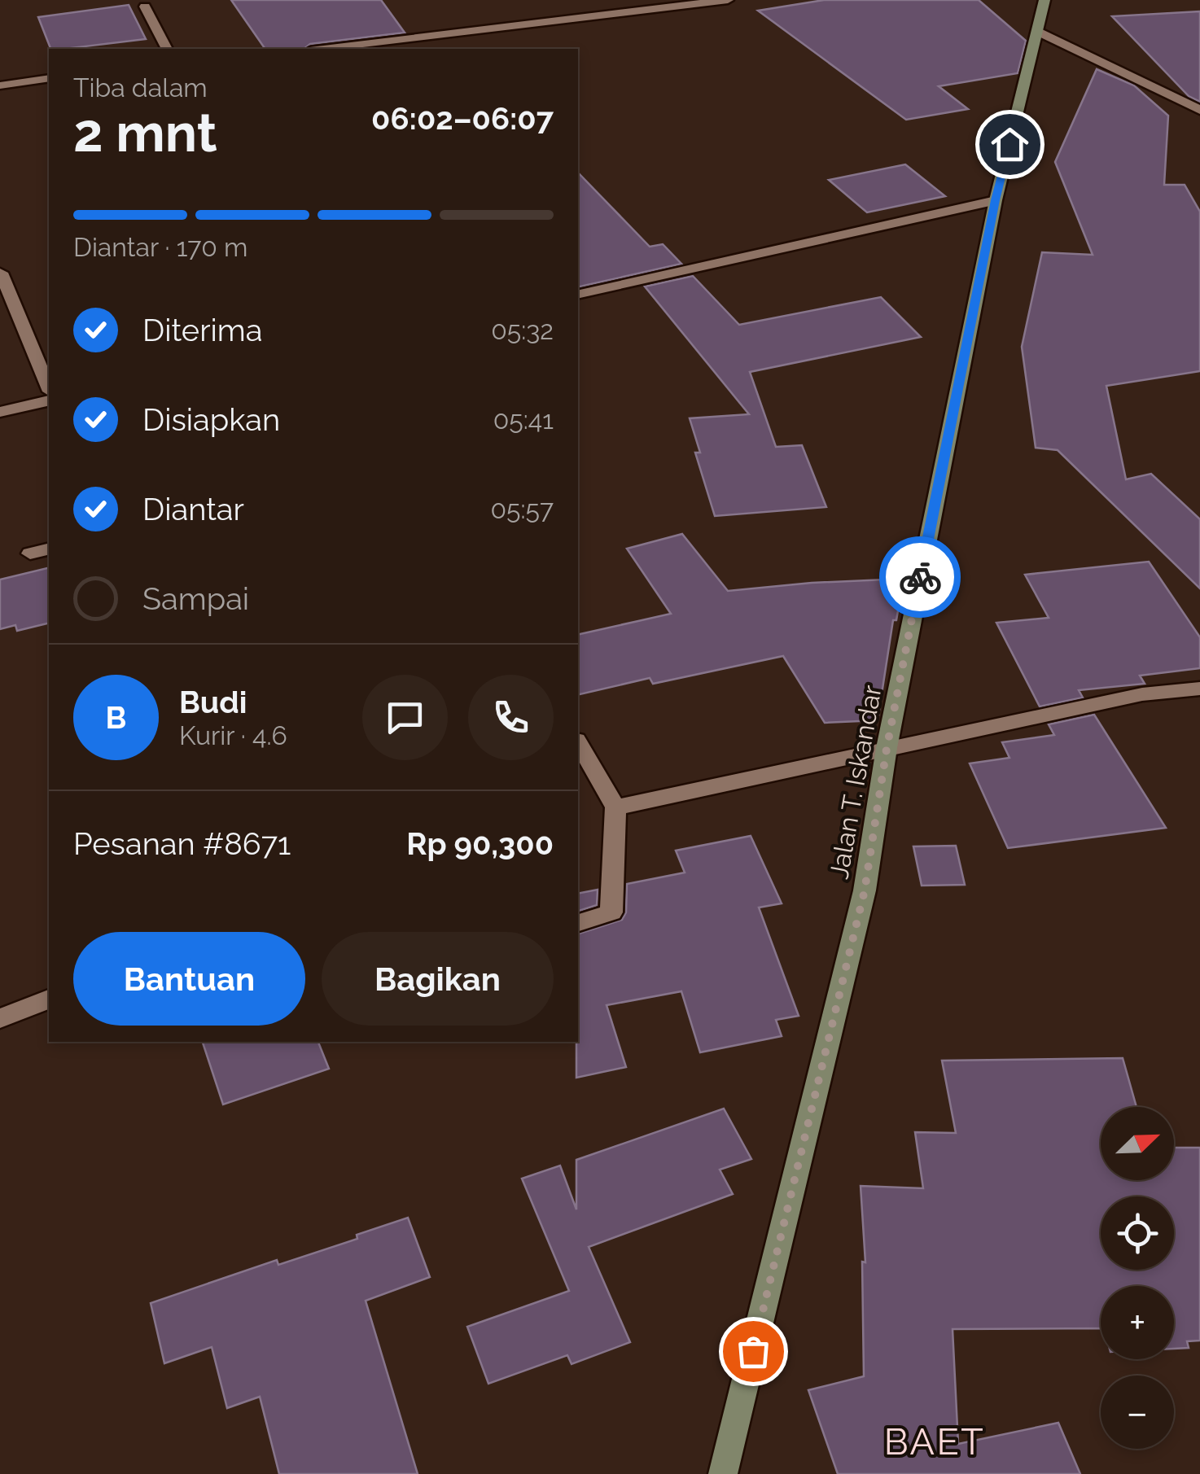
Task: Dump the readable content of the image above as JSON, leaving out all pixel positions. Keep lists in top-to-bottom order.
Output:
{
  "streets": {
    "street": ["Jalan T. Iskandar"]
  },
  "districts": ["BAET"],
  "north": "top right",
  "page": {
    "heading": ["2 mnt", "Tiba dalam", "06:02–06:07"],
    "panel": [
      "Budi",
      "Kurir · 4.6",
      "Pesanan #8671",
      "Rp 90,300"
    ],
    "bar": "Diantar · 170 m",
    "list": [
      ["Diterima", "05:32"],
      ["Disiapkan", "05:41"],
      ["Diantar", "05:57"],
      "Sampai"
    ],
    "round": "B",
    "buttons": ["Bantuan", "Bagikan"],
    "map_buttons": ["+", "−"]
  }
}
